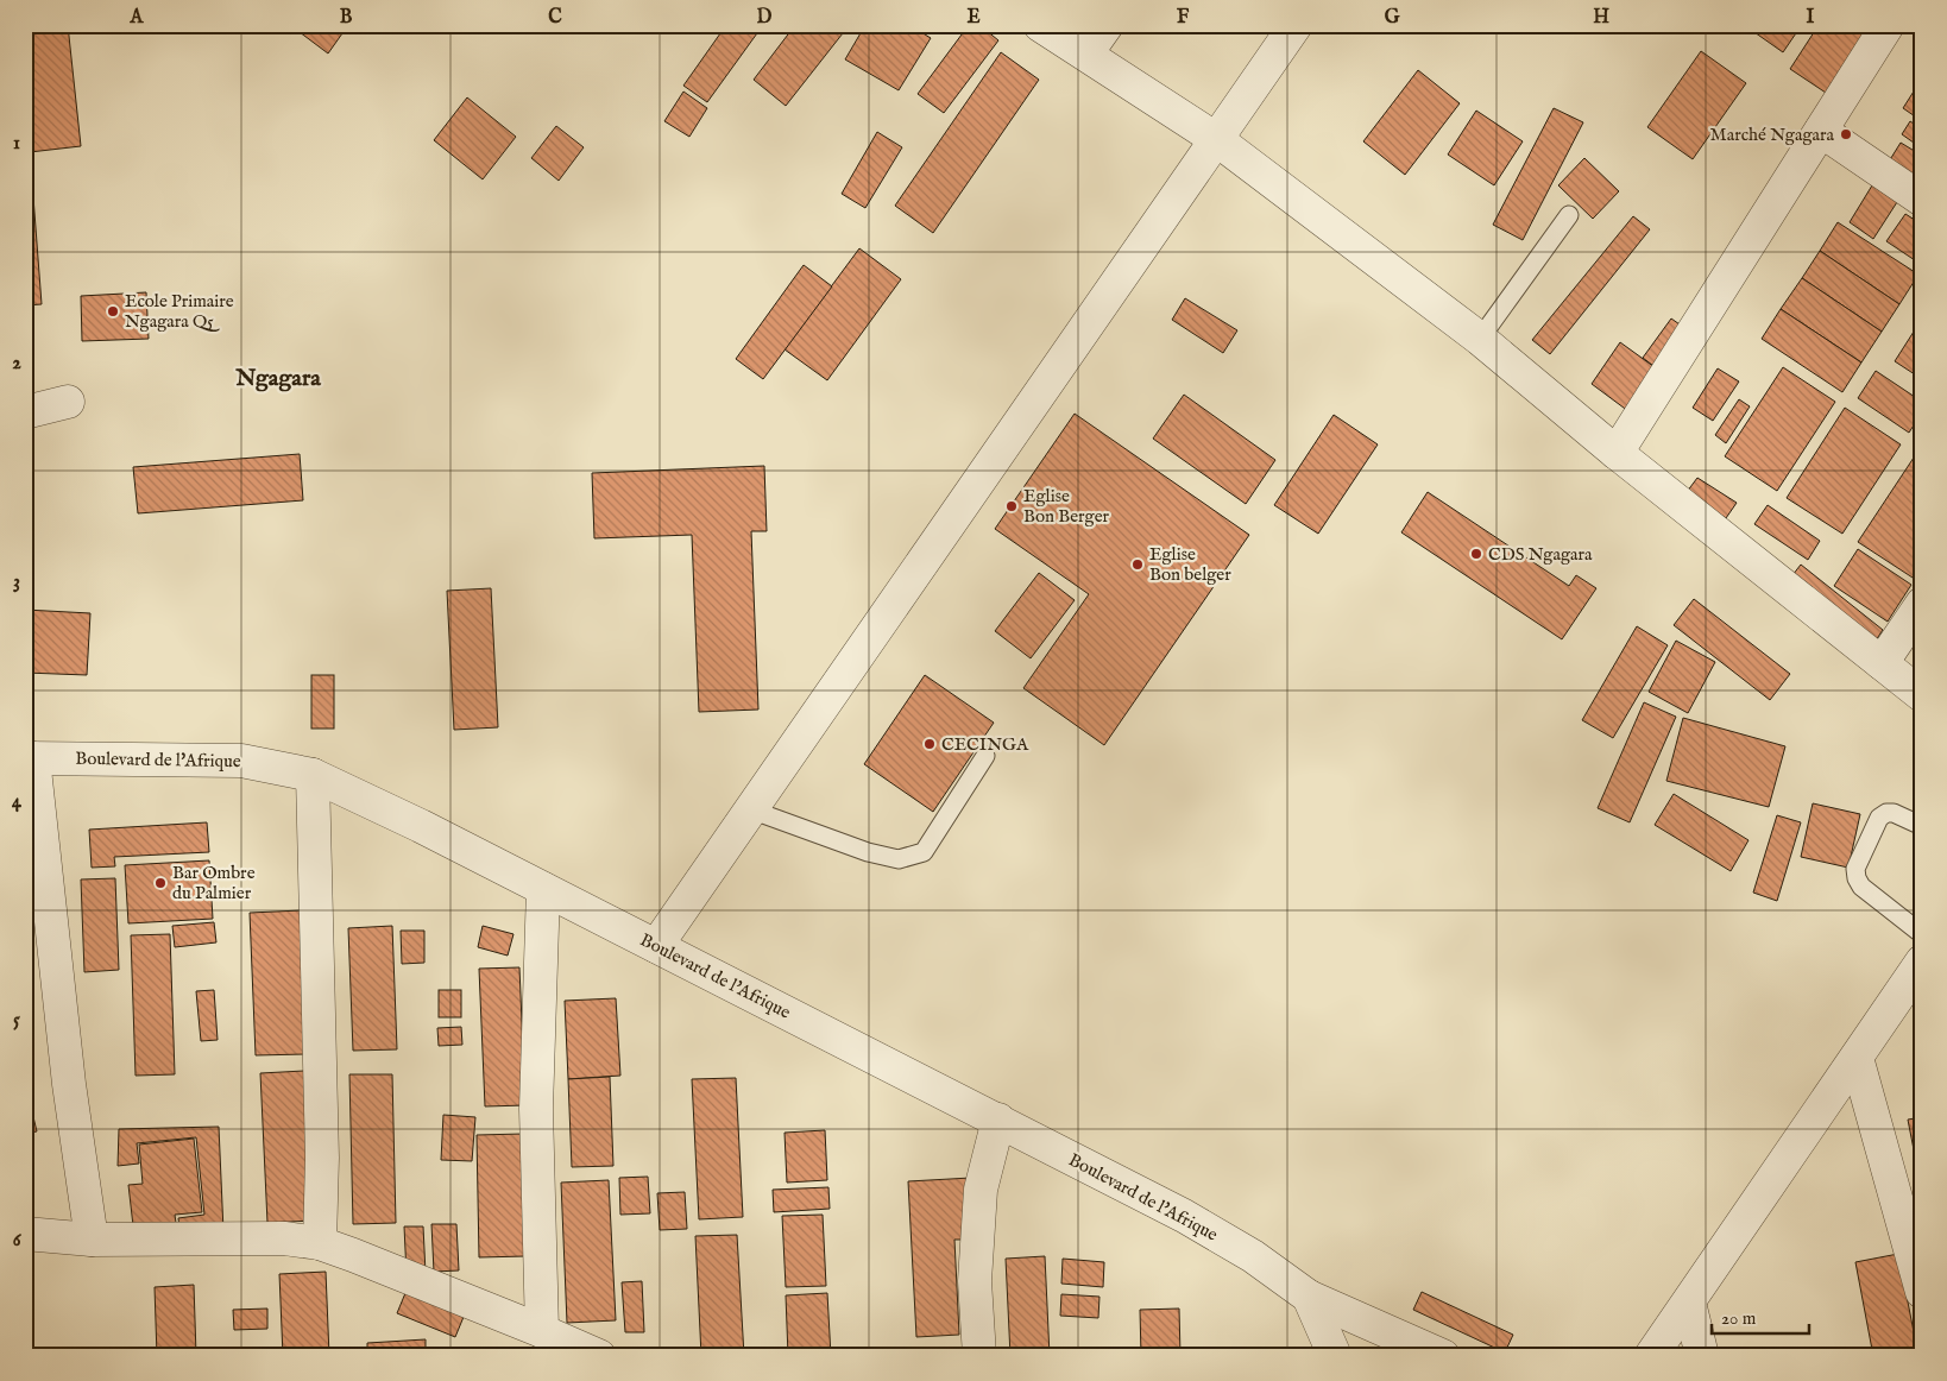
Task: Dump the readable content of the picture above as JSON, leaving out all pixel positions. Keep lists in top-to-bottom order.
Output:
{
  "streets": {
    "street": ["Boulevard de l'Afrique"]
  },
  "districts": ["Ngagara"],
  "places": [
    "Marché Ngagara",
    "Ecole Primaire Ngagara Q5",
    "Eglise Bon Berger",
    "CDS Ngagara",
    "Eglise Bon belger",
    "CECINGA",
    "Bar Ombre du Palmier"
  ],
  "scale_bar": "20 m",
  "grid": {
    "columns": [
      "A",
      "B",
      "C",
      "D",
      "E",
      "F",
      "G",
      "H",
      "I"
    ],
    "rows": [
      "1",
      "2",
      "3",
      "4",
      "5",
      "6"
    ]
  }
}
